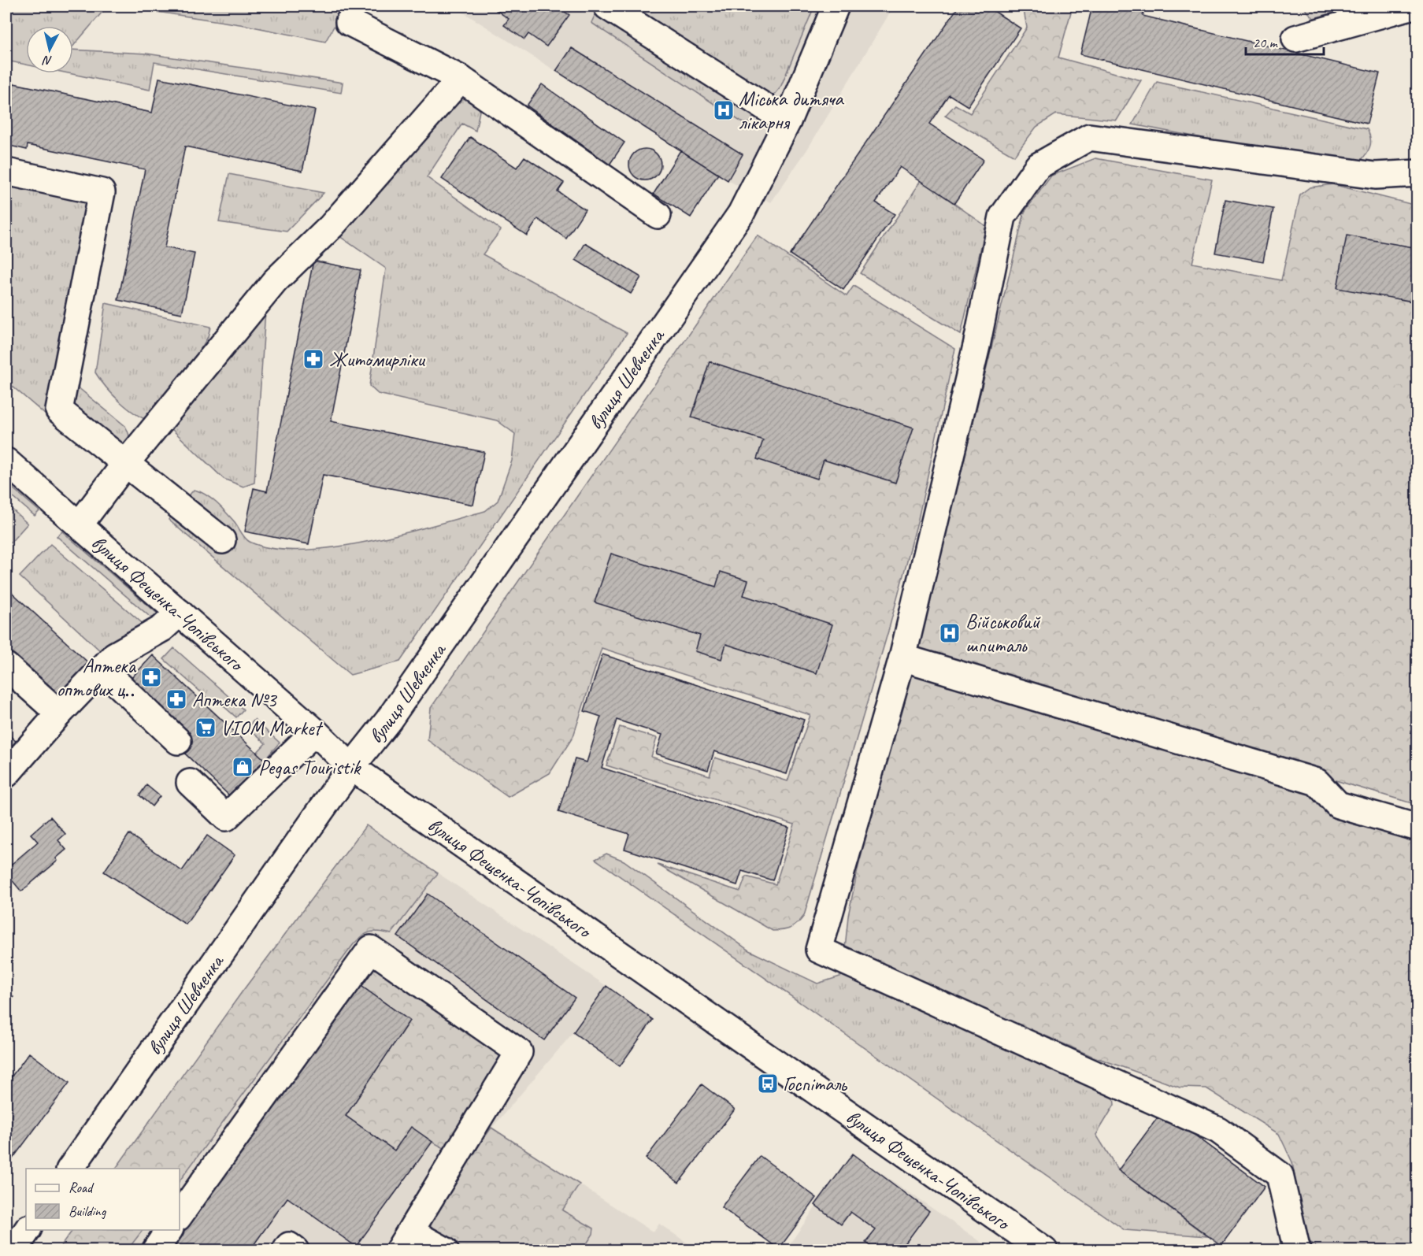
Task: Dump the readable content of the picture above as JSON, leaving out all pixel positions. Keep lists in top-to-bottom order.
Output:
{
  "streets": {
    "street": ["вулиця Шевченка", "вулиця Фещенка-Чопівського"]
  },
  "crossings": [
    ["вулиця Шевченка", "вулиця Фещенка-Чопівського"]
  ],
  "places": {
    "hospital": ["Міська дитяча лікарня", "Військовий шпиталь"],
    "pharmacy": ["Житомирліки", "Аптека оптових ц‥", "Аптека №3"],
    "supermarket": ["VIOM Market"],
    "shop": ["Pegas Touristik"],
    "bus stop": ["Госпіталь"]
  },
  "legend": ["Road", "Building"],
  "scale_bar": "20 m",
  "north": "bottom"
}
